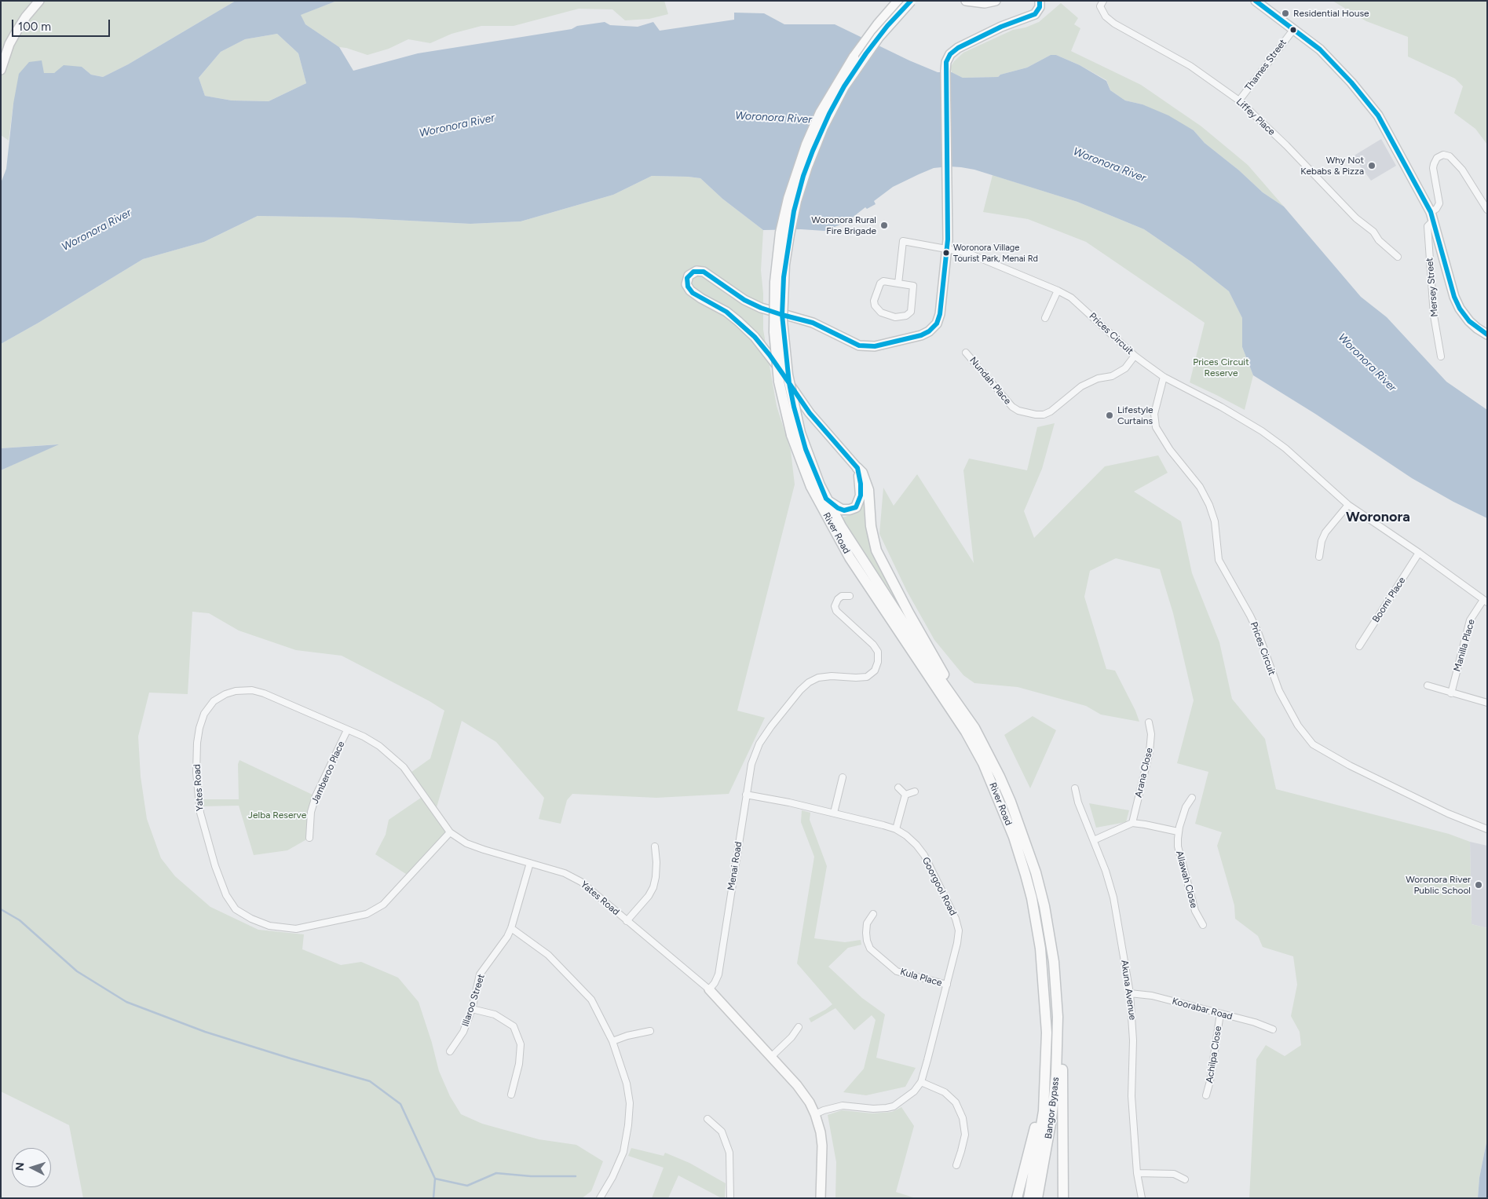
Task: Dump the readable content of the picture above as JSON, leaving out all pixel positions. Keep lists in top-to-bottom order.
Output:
{
  "streets": {
    "main road": ["River Road", "Bangor Bypass"],
    "street": [
      "Thames Street",
      "Liffey Place",
      "Mersey Street",
      "Prices Circuit",
      "Nundah Place",
      "Boomi Place",
      "Manilla Place",
      "Jamberoo Place",
      "Arana Close",
      "Yates Road",
      "Menai Road",
      "Allawah Close",
      "Goorgool Road",
      "Kula Place",
      "Akuna Avenue",
      "Illaroo Street",
      "Koorabar Road",
      "Achilpa Close"
    ]
  },
  "crossings": [
    ["Thames Street", "Liffey Place"],
    ["Prices Circuit", "Nundah Place"],
    ["Prices Circuit", "Boomi Place"],
    ["Prices Circuit", "Manilla Place"],
    ["River Road", "Bangor Bypass"],
    ["Jamberoo Place", "Yates Road"],
    ["Yates Road", "Menai Road"],
    ["Yates Road", "Illaroo Street"],
    ["Menai Road", "Goorgool Road"],
    ["Goorgool Road", "Kula Place"],
    ["Akuna Avenue", "Koorabar Road"],
    ["Koorabar Road", "Achilpa Close"]
  ],
  "districts": ["Woronora"],
  "water": ["Woronora River"],
  "parks": ["Prices Circuit Reserve", "Jelba Reserve"],
  "places": [
    "Residential House",
    "Why Not Kebabs & Pizza",
    "Woronora Rural Fire Brigade",
    "Woronora Village Tourist Park, Menai Rd",
    "Lifestyle Curtains",
    "Woronora River Public School"
  ],
  "scale_bar": "100 m",
  "north": "left"
}
